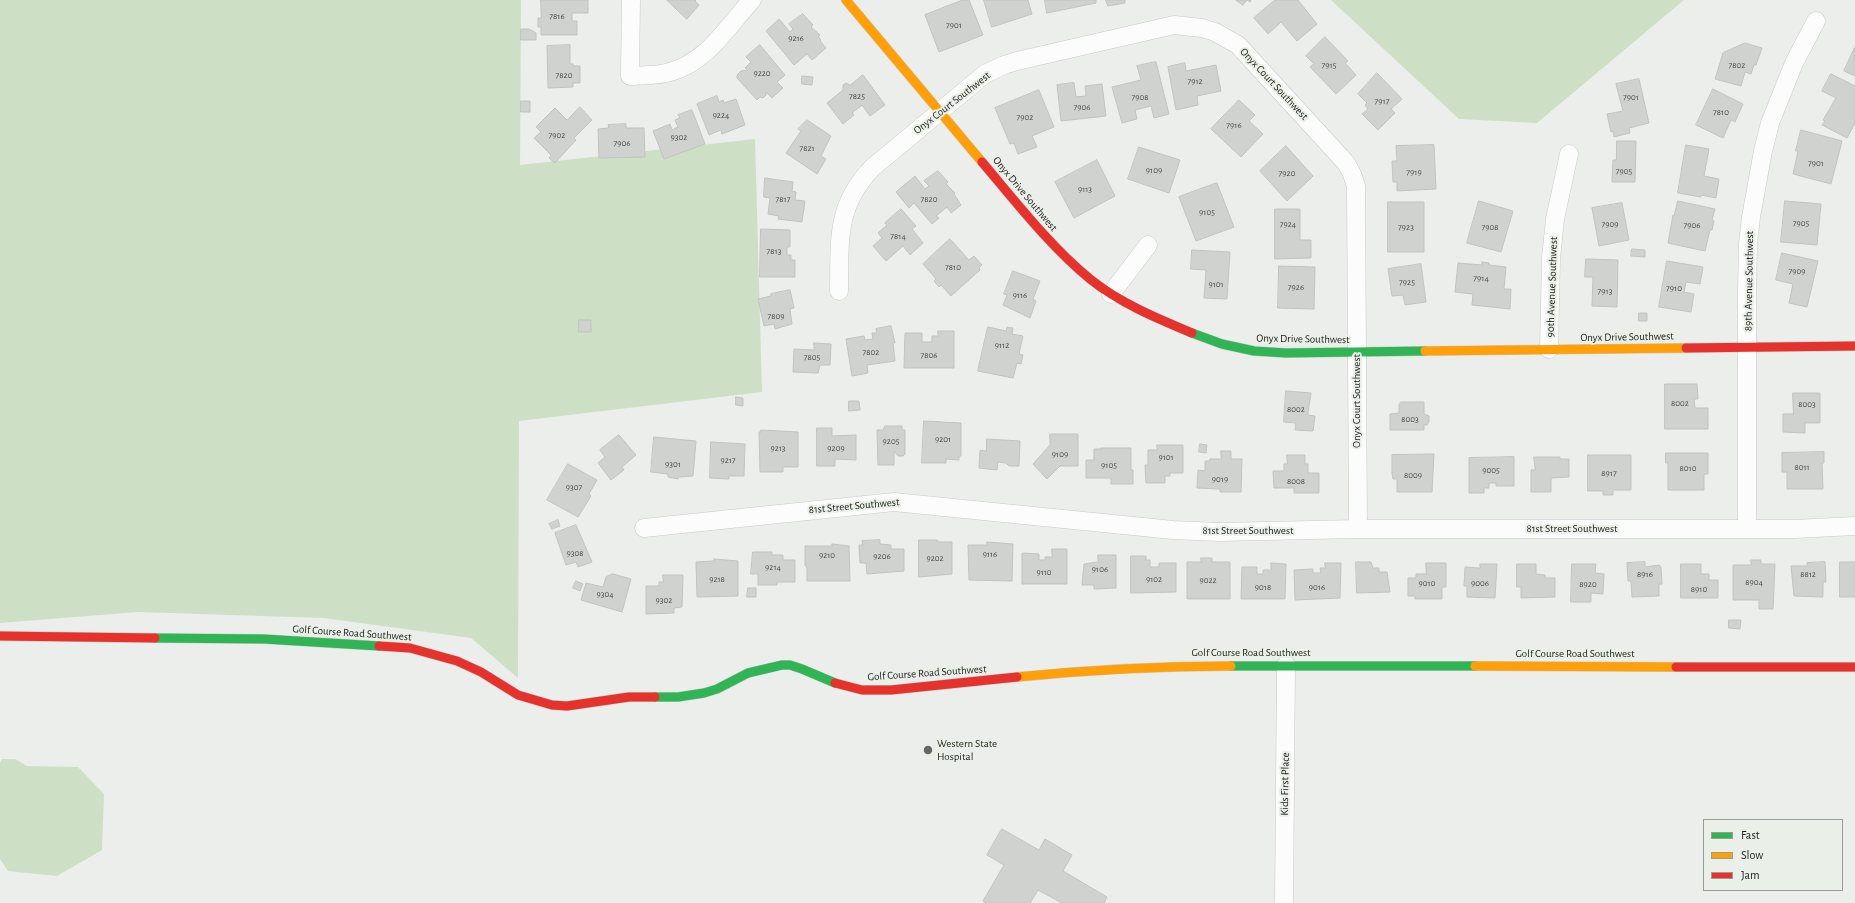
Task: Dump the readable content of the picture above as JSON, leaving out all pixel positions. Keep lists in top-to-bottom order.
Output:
{
  "streets": {
    "street": [
      "Onyx Court Southwest",
      "Onyx Drive Southwest",
      "89th Avenue Southwest",
      "90th Avenue Southwest",
      "81st Street Southwest",
      "Golf Course Road Southwest",
      "Kids First Place"
    ]
  },
  "crossings": [
    ["Onyx Court Southwest", "Onyx Drive Southwest"],
    ["Onyx Court Southwest", "81st Street Southwest"],
    ["Onyx Drive Southwest", "89th Avenue Southwest"],
    ["Onyx Drive Southwest", "90th Avenue Southwest"],
    ["89th Avenue Southwest", "81st Street Southwest"],
    ["Golf Course Road Southwest", "Kids First Place"]
  ],
  "places": ["Western State Hospital"],
  "house_numbers": [
    "7816",
    "7901",
    "9216",
    "7915",
    "7802",
    "9220",
    "7820",
    "7912",
    "7825",
    "7908",
    "7901",
    "7917",
    "7906",
    "7810",
    "9224",
    "7902",
    "7916",
    "7902",
    "9302",
    "7906",
    "7821",
    "7901",
    "9109",
    "7905",
    "7919",
    "7920",
    "9113",
    "7817",
    "7820",
    "9105",
    "7905",
    "7924",
    "7909",
    "7906",
    "7923",
    "7908",
    "7814",
    "7813",
    "7810",
    "7909",
    "7914",
    "7925",
    "9101",
    "7926",
    "7910",
    "7913",
    "9116",
    "7809",
    "9112",
    "7802",
    "7806",
    "7805",
    "8002",
    "8003",
    "8002",
    "8003",
    "9201",
    "9205",
    "9213",
    "9209",
    "9109",
    "9101",
    "9217",
    "9301",
    "9105",
    "8011",
    "8010",
    "9005",
    "8917",
    "8009",
    "9019",
    "8008",
    "9307",
    "9308",
    "9116",
    "9210",
    "9206",
    "9202",
    "9214",
    "9106",
    "9110",
    "8916",
    "8812",
    "9218",
    "9102",
    "9022",
    "8904",
    "9010",
    "9006",
    "8920",
    "9018",
    "9016",
    "8910",
    "9304",
    "9302"
  ],
  "legend": ["Fast", "Slow", "Jam"]
}
